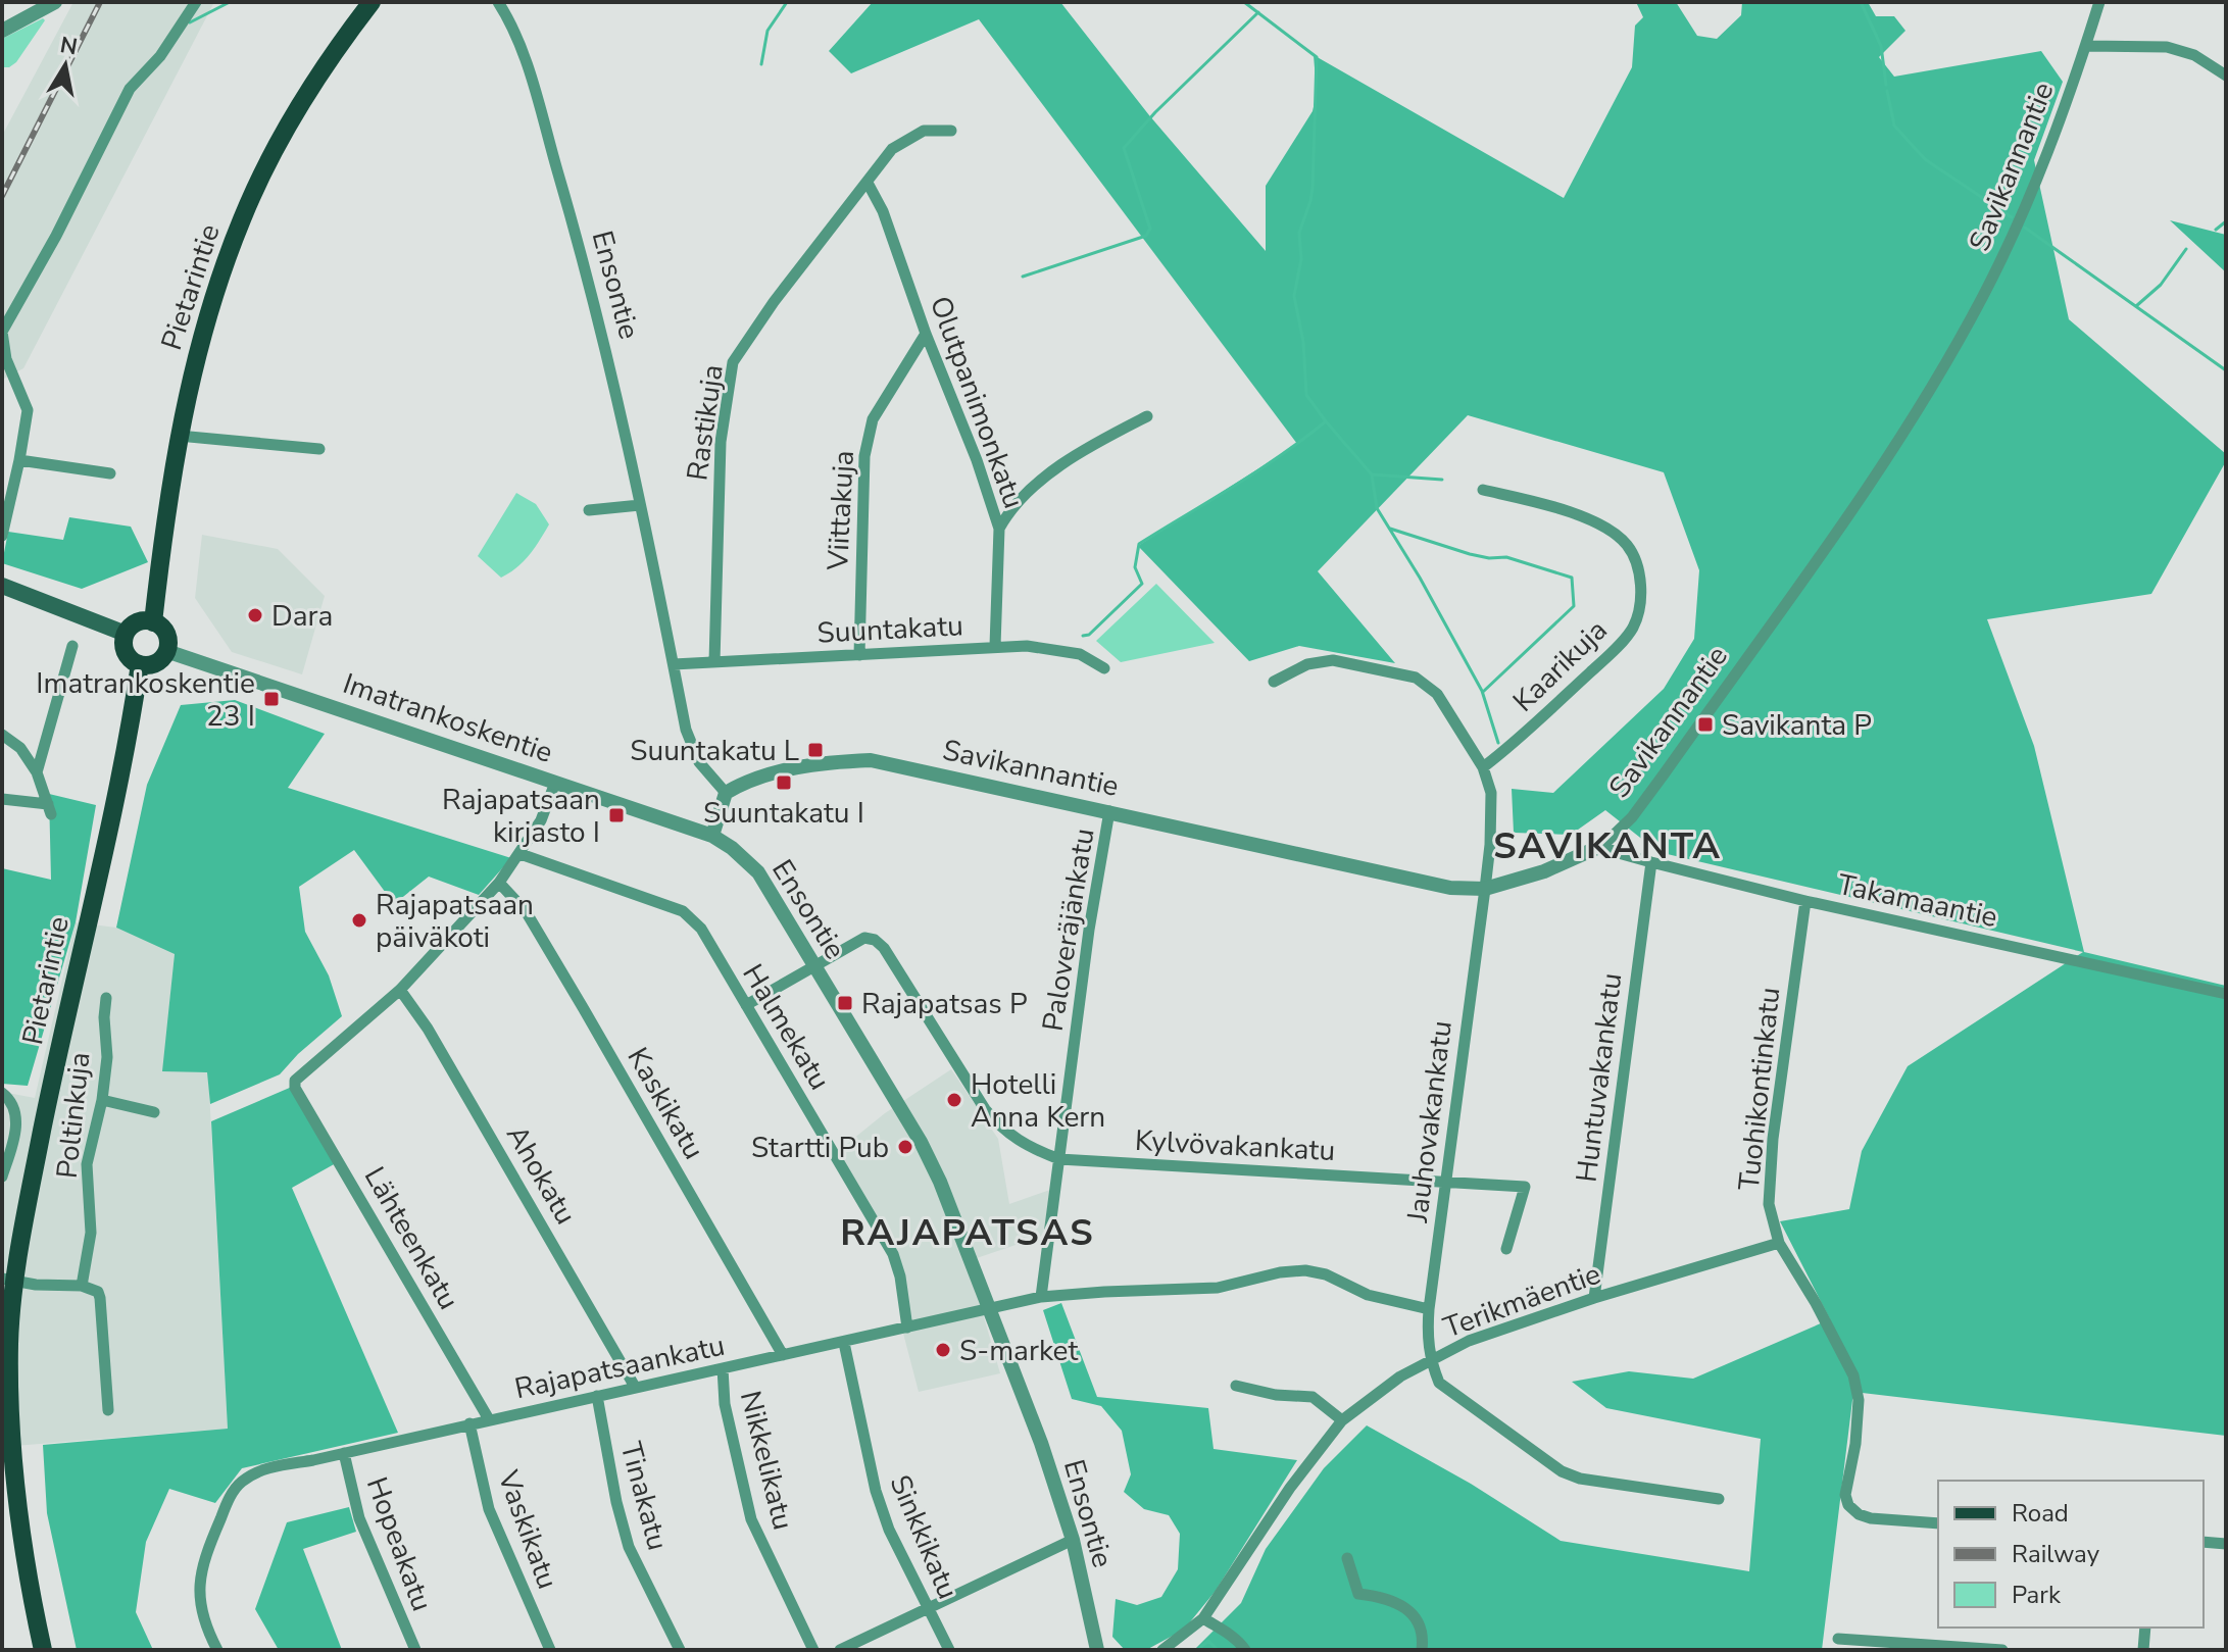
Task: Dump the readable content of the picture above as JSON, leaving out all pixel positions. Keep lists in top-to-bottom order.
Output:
{
  "streets": {
    "main road": ["Pietarintie"],
    "street": [
      "Savikannantie",
      "Ensontie",
      "Olutpanimonkatu",
      "Rastikuja",
      "Viittakuja",
      "Suuntakatu",
      "Kaarikuja",
      "Imatrankoskentie",
      "Takamaantie",
      "Paloveräjänkatu",
      "Halmekatu",
      "Huntuvakankatu",
      "Tuohikontinkatu",
      "Kaskikatu",
      "Poltinkuja",
      "Jauhovakankatu",
      "Kylvövakankatu",
      "Ahokatu",
      "Lähteenkatu",
      "Terikmäentie",
      "Rajapatsaankatu",
      "Nikkelikatu",
      "Tinakatu",
      "Vaskikatu",
      "Sinkkikatu",
      "Hopeakatu"
    ]
  },
  "crossings": [
    ["Savikannantie", "Ensontie"],
    ["Savikannantie", "Takamaantie"],
    ["Savikannantie", "Paloveräjänkatu"],
    ["Savikannantie", "Jauhovakankatu"],
    ["Ensontie", "Suuntakatu"],
    ["Ensontie", "Imatrankoskentie"],
    ["Ensontie", "Kylvövakankatu"],
    ["Ensontie", "Rajapatsaankatu"],
    ["Pietarintie", "Imatrankoskentie"],
    ["Olutpanimonkatu", "Rastikuja"],
    ["Olutpanimonkatu", "Viittakuja"],
    ["Olutpanimonkatu", "Suuntakatu"],
    ["Rastikuja", "Suuntakatu"],
    ["Viittakuja", "Suuntakatu"],
    ["Kaarikuja", "Jauhovakankatu"],
    ["Takamaantie", "Huntuvakankatu"],
    ["Takamaantie", "Tuohikontinkatu"],
    ["Paloveräjänkatu", "Kylvövakankatu"],
    ["Paloveräjänkatu", "Rajapatsaankatu"],
    ["Halmekatu", "Rajapatsaankatu"],
    ["Huntuvakankatu", "Terikmäentie"],
    ["Tuohikontinkatu", "Terikmäentie"],
    ["Kaskikatu", "Rajapatsaankatu"],
    ["Jauhovakankatu", "Kylvövakankatu"],
    ["Jauhovakankatu", "Terikmäentie"],
    ["Jauhovakankatu", "Rajapatsaankatu"],
    ["Ahokatu", "Lähteenkatu"],
    ["Ahokatu", "Rajapatsaankatu"],
    ["Lähteenkatu", "Rajapatsaankatu"],
    ["Rajapatsaankatu", "Nikkelikatu"],
    ["Rajapatsaankatu", "Tinakatu"],
    ["Rajapatsaankatu", "Vaskikatu"],
    ["Rajapatsaankatu", "Sinkkikatu"],
    ["Rajapatsaankatu", "Hopeakatu"]
  ],
  "districts": ["SAVIKANTA", "RAJAPATSAS"],
  "places": {
    "other": [
      "Dara",
      "Rajapatsaan päiväkoti",
      "Hotelli Anna Kern",
      "Startti Pub",
      "S-market"
    ],
    "transit": [
      "Imatrankoskentie 23 I",
      "Savikanta P",
      "Suuntakatu L",
      "Suuntakatu I",
      "Rajapatsaan kirjasto I",
      "Rajapatsas P"
    ]
  },
  "legend": ["Road", "Railway", "Park"],
  "north": "top"
}
